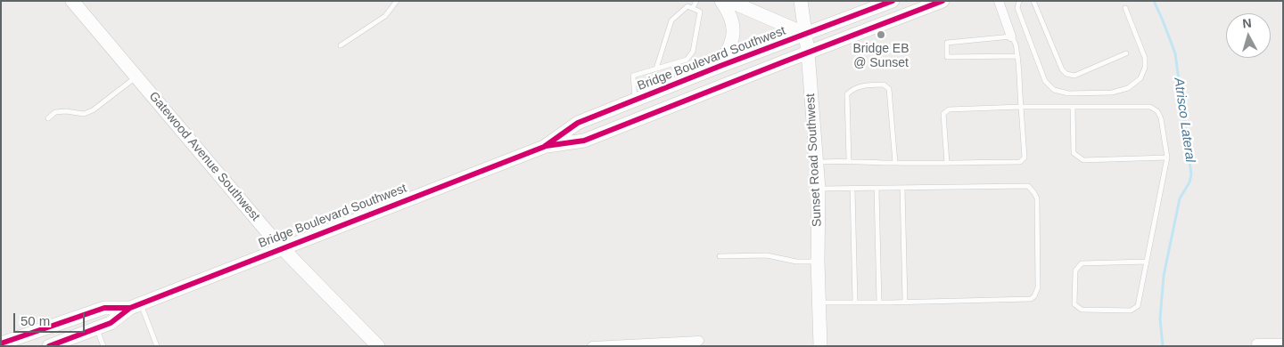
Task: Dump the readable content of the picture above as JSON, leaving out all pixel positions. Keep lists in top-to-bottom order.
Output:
{
  "streets": {
    "main road": ["Bridge Boulevard Southwest", "Gatewood Avenue Southwest", "Sunset Road Southwest"]
  },
  "crossings": [
    ["Bridge Boulevard Southwest", "Gatewood Avenue Southwest"],
    ["Bridge Boulevard Southwest", "Sunset Road Southwest"]
  ],
  "water": ["Atrisco Lateral"],
  "places": ["Bridge EB @ Sunset"],
  "scale_bar": "50 m",
  "north": "top"
}
